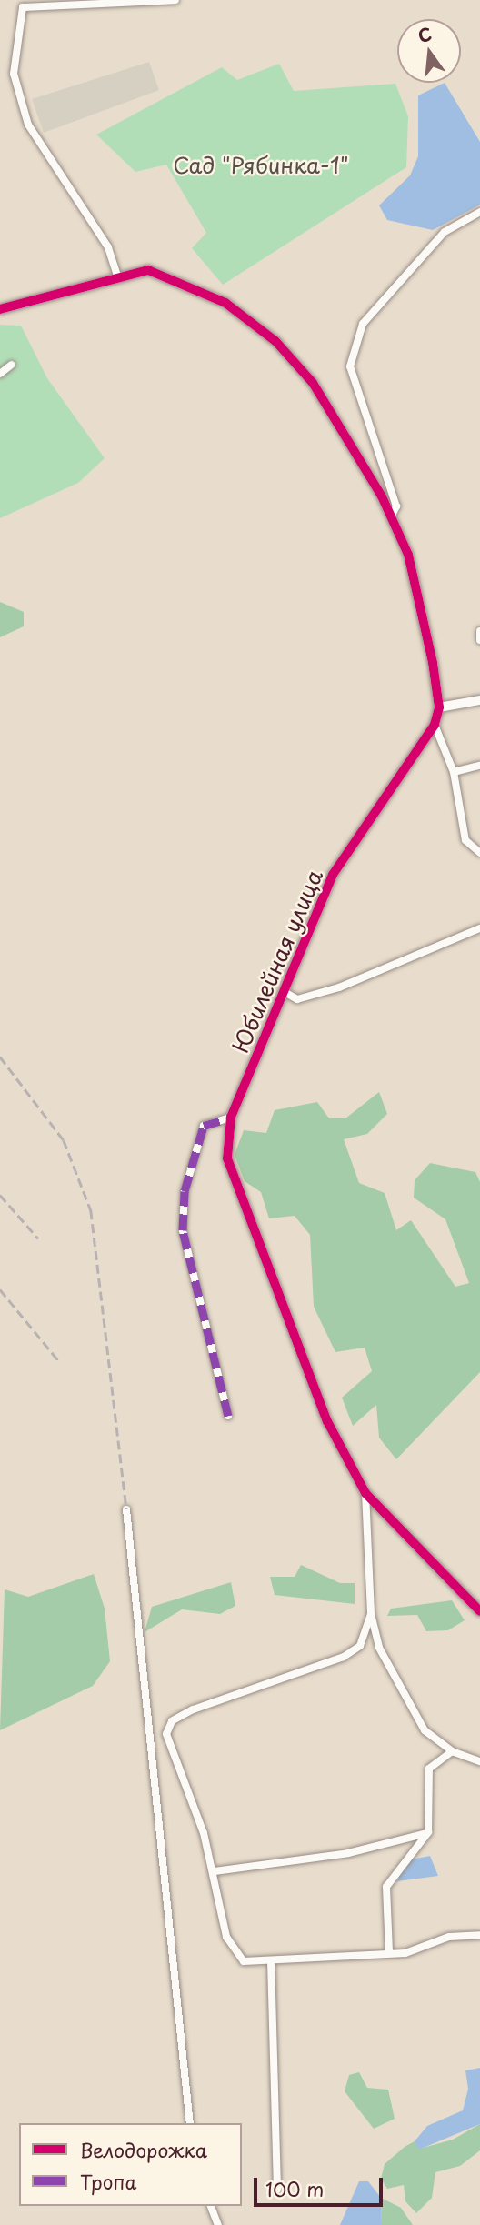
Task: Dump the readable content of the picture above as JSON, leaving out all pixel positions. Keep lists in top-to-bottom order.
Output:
{
  "streets": {
    "street": ["Юбилейная улица"]
  },
  "parks": ["Сад \"Рябинка-1\""],
  "legend": ["Велодорожка", "Тропа"],
  "scale_bar": "100 m",
  "north": "top"
}
